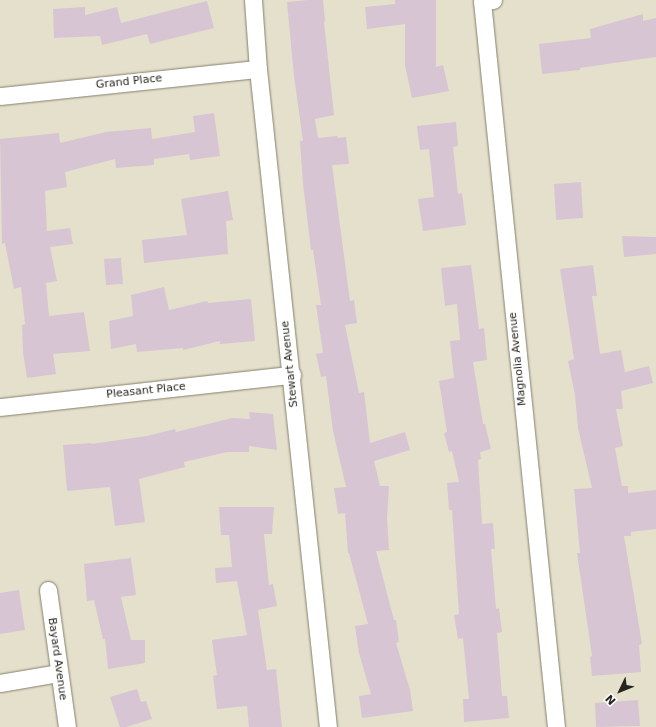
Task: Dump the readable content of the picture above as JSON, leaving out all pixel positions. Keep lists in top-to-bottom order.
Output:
{
  "streets": {
    "street": [
      "Grand Place",
      "Magnolia Avenue",
      "Stewart Avenue",
      "Pleasant Place",
      "Bayard Avenue"
    ]
  },
  "crossings": [
    ["Grand Place", "Stewart Avenue"],
    ["Stewart Avenue", "Pleasant Place"]
  ],
  "north": "bottom left"
}
